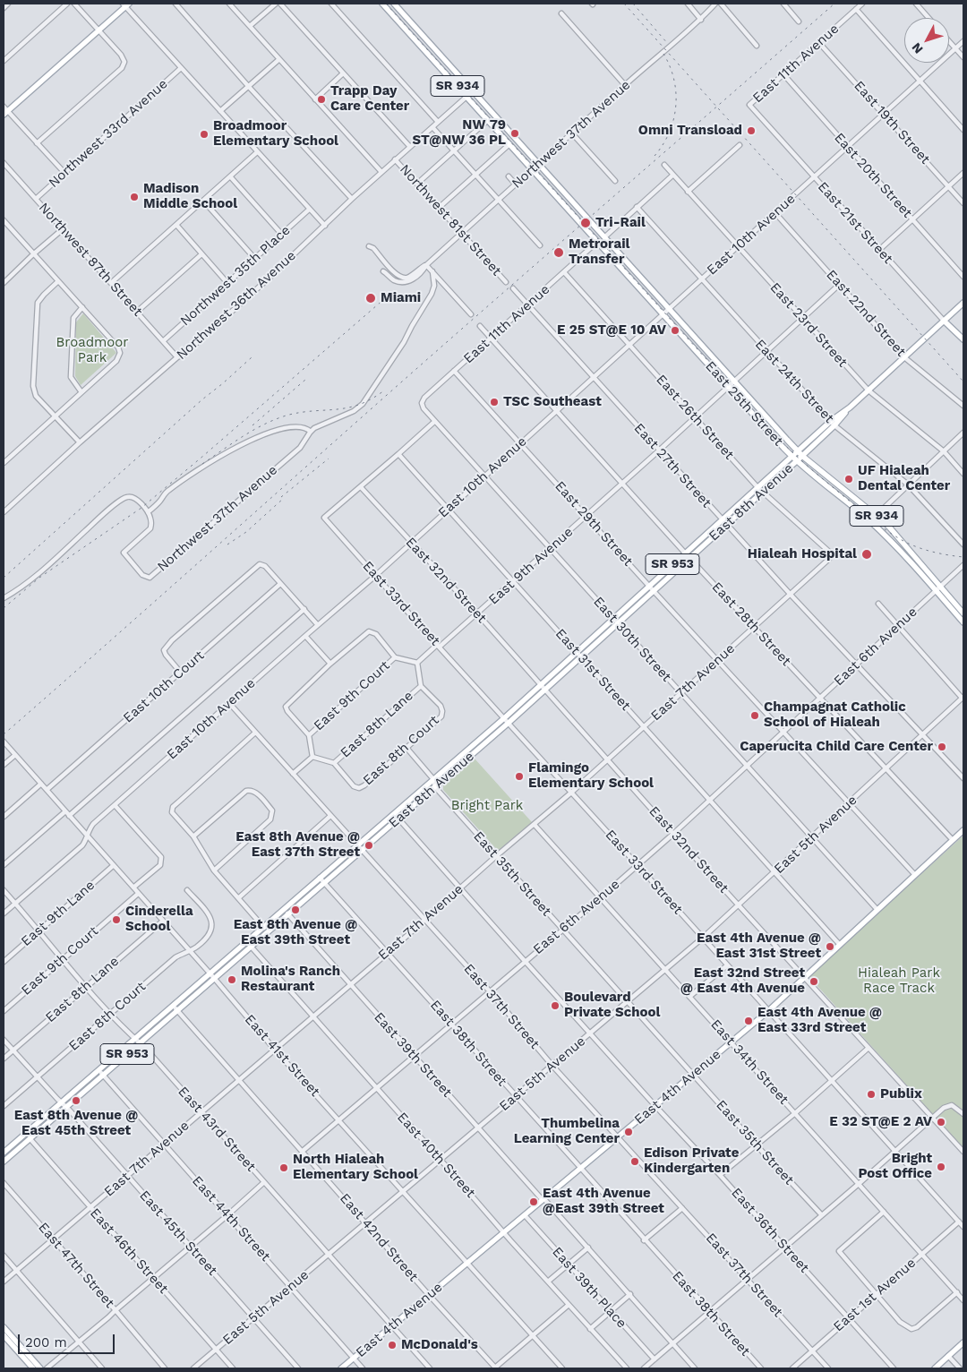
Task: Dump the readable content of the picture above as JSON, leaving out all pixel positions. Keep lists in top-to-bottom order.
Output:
{
  "streets": {
    "main road": [
      "SR 934",
      "East 21st Street",
      "East 25th Street",
      "East 8th Avenue",
      "SR 953",
      "East 4th Avenue"
    ],
    "street": [
      "East 11th Avenue",
      "East 19th Street",
      "Northwest 33rd Avenue",
      "Northwest 37th Avenue",
      "East 20th Street",
      "Northwest 81st Street",
      "East 10th Avenue",
      "Northwest 87th Street",
      "Northwest 35th Place",
      "Northwest 36th Avenue",
      "East 22nd Street",
      "East 23rd Street",
      "East 24th Street",
      "East 26th Street",
      "East 27th Street",
      "East 29th Street",
      "East 9th Avenue",
      "East 32nd Street",
      "East 33rd Street",
      "East 28th Street",
      "East 30th Street",
      "East 6th Avenue",
      "East 31st Street",
      "East 7th Avenue",
      "East 10th Court",
      "East 9th Court",
      "East 8th Lane",
      "East 8th Court",
      "East 5th Avenue",
      "East 35th Street",
      "East 9th Lane",
      "East 37th Street",
      "East 38th Street",
      "East 39th Street",
      "East 41st Street",
      "East 34th Street",
      "East 43rd Street",
      "East 40th Street",
      "East 44th Street",
      "East 36th Street",
      "East 45th Street",
      "East 42nd Street",
      "East 46th Street",
      "East 47th Street",
      "East 39th Place",
      "East 1st Avenue"
    ]
  },
  "crossings": [
    ["East 11th Avenue", "East 19th Street"],
    ["East 11th Avenue", "East 20th Street"],
    ["East 11th Avenue", "East 21st Street"],
    ["East 11th Avenue", "East 25th Street"],
    ["East 11th Avenue", "East 26th Street"],
    ["East 11th Avenue", "East 27th Street"],
    ["East 11th Avenue", "East 29th Street"],
    ["East 11th Avenue", "East 28th Street"],
    ["East 11th Avenue", "East 30th Street"],
    ["SR 934", "Northwest 37th Avenue"],
    ["SR 934", "East 10th Avenue"],
    ["SR 934", "Northwest 36th Avenue"],
    ["SR 934", "East 25th Street"],
    ["SR 934", "East 8th Avenue"],
    ["SR 934", "East 9th Avenue"],
    ["SR 934", "East 6th Avenue"],
    ["East 19th Street", "East 10th Avenue"],
    ["Northwest 33rd Avenue", "Northwest 87th Street"],
    ["Northwest 37th Avenue", "Northwest 81st Street"],
    ["Northwest 37th Avenue", "East 25th Street"],
    ["East 20th Street", "East 10th Avenue"],
    ["Northwest 81st Street", "Northwest 36th Avenue"],
    ["East 21st Street", "East 10th Avenue"],
    ["East 21st Street", "East 8th Avenue"],
    ["East 10th Avenue", "East 22nd Street"],
    ["East 10th Avenue", "East 23rd Street"],
    ["East 10th Avenue", "East 24th Street"],
    ["East 10th Avenue", "East 25th Street"],
    ["East 10th Avenue", "East 26th Street"],
    ["East 10th Avenue", "East 27th Street"],
    ["East 10th Avenue", "East 29th Street"],
    ["East 10th Avenue", "East 32nd Street"],
    ["East 10th Avenue", "East 33rd Street"],
    ["East 10th Avenue", "East 28th Street"],
    ["East 10th Avenue", "East 30th Street"],
    ["East 10th Avenue", "East 31st Street"],
    ["East 10th Avenue", "East 37th Street"],
    ["East 10th Avenue", "East 41st Street"],
    ["East 10th Avenue", "East 43rd Street"],
    ["Northwest 87th Street", "Northwest 35th Place"],
    ["Northwest 87th Street", "Northwest 36th Avenue"],
    ["East 22nd Street", "East 8th Avenue"],
    ["East 22nd Street", "East 9th Avenue"],
    ["East 23rd Street", "East 8th Avenue"],
    ["East 23rd Street", "East 9th Avenue"],
    ["East 24th Street", "East 8th Avenue"],
    ["East 24th Street", "East 9th Avenue"],
    ["East 25th Street", "East 8th Avenue"],
    ["East 25th Street", "East 9th Avenue"],
    ["East 25th Street", "East 6th Avenue"],
    ["East 26th Street", "East 8th Avenue"],
    ["East 26th Street", "East 9th Avenue"],
    ["East 26th Street", "East 7th Avenue"],
    ["East 27th Street", "East 8th Avenue"],
    ["East 27th Street", "East 9th Avenue"],
    ["East 27th Street", "East 6th Avenue"],
    ["East 27th Street", "East 7th Avenue"],
    ["East 27th Street", "East 5th Avenue"],
    ["East 8th Avenue", "East 29th Street"],
    ["East 8th Avenue", "East 32nd Street"],
    ["East 8th Avenue", "East 33rd Street"],
    ["East 8th Avenue", "East 28th Street"],
    ["East 8th Avenue", "East 30th Street"],
    ["East 8th Avenue", "East 31st Street"],
    ["East 8th Avenue", "East 35th Street"],
    ["East 8th Avenue", "East 37th Street"],
    ["East 8th Avenue", "East 38th Street"],
    ["East 8th Avenue", "East 39th Street"],
    ["East 8th Avenue", "East 41st Street"],
    ["East 8th Avenue", "East 43rd Street"],
    ["East 8th Avenue", "East 40th Street"],
    ["East 8th Avenue", "East 44th Street"],
    ["East 8th Avenue", "East 36th Street"],
    ["East 8th Avenue", "East 45th Street"],
    ["East 8th Avenue", "East 42nd Street"],
    ["East 8th Avenue", "East 46th Street"],
    ["East 29th Street", "East 9th Avenue"],
    ["East 29th Street", "East 6th Avenue"],
    ["East 29th Street", "East 7th Avenue"],
    ["East 29th Street", "East 5th Avenue"],
    ["East 29th Street", "East 4th Avenue"],
    ["East 9th Avenue", "East 32nd Street"],
    ["East 9th Avenue", "East 33rd Street"],
    ["East 9th Avenue", "East 28th Street"],
    ["East 9th Avenue", "East 30th Street"],
    ["East 9th Avenue", "East 31st Street"],
    ["East 32nd Street", "East 33rd Street"],
    ["East 32nd Street", "East 6th Avenue"],
    ["East 32nd Street", "East 7th Avenue"],
    ["East 32nd Street", "East 5th Avenue"],
    ["East 32nd Street", "East 4th Avenue"],
    ["East 33rd Street", "East 6th Avenue"],
    ["East 33rd Street", "East 7th Avenue"],
    ["East 33rd Street", "East 5th Avenue"],
    ["East 33rd Street", "East 4th Avenue"],
    ["East 33rd Street", "East 1st Avenue"],
    ["East 28th Street", "East 6th Avenue"],
    ["East 28th Street", "East 7th Avenue"],
    ["East 28th Street", "East 5th Avenue"],
    ["East 28th Street", "East 4th Avenue"],
    ["East 30th Street", "East 6th Avenue"],
    ["East 30th Street", "East 7th Avenue"],
    ["East 30th Street", "East 5th Avenue"],
    ["East 30th Street", "East 4th Avenue"],
    ["East 6th Avenue", "East 31st Street"],
    ["East 6th Avenue", "East 35th Street"],
    ["East 6th Avenue", "East 37th Street"],
    ["East 6th Avenue", "East 38th Street"],
    ["East 6th Avenue", "East 39th Street"],
    ["East 6th Avenue", "East 41st Street"],
    ["East 6th Avenue", "East 34th Street"],
    ["East 6th Avenue", "East 40th Street"],
    ["East 6th Avenue", "East 36th Street"],
    ["East 6th Avenue", "East 42nd Street"],
    ["East 31st Street", "East 7th Avenue"],
    ["East 31st Street", "East 5th Avenue"],
    ["East 31st Street", "East 4th Avenue"],
    ["East 7th Avenue", "East 35th Street"],
    ["East 7th Avenue", "East 37th Street"],
    ["East 7th Avenue", "East 38th Street"],
    ["East 7th Avenue", "East 39th Street"],
    ["East 7th Avenue", "East 41st Street"],
    ["East 7th Avenue", "East 34th Street"],
    ["East 7th Avenue", "East 43rd Street"],
    ["East 7th Avenue", "East 40th Street"],
    ["East 7th Avenue", "East 44th Street"],
    ["East 7th Avenue", "East 36th Street"],
    ["East 7th Avenue", "East 45th Street"],
    ["East 7th Avenue", "East 42nd Street"],
    ["East 7th Avenue", "East 46th Street"],
    ["East 7th Avenue", "East 47th Street"],
    ["East 10th Court", "East 41st Street"],
    ["East 9th Court", "East 41st Street"],
    ["East 9th Court", "East 43rd Street"],
    ["East 8th Lane", "East 8th Court"],
    ["East 8th Lane", "East 41st Street"],
    ["East 8th Lane", "East 43rd Street"],
    ["East 8th Lane", "East 45th Street"],
    ["East 8th Court", "East 35th Street"],
    ["East 8th Court", "East 41st Street"],
    ["East 8th Court", "East 43rd Street"],
    ["East 8th Court", "East 45th Street"],
    ["East 5th Avenue", "East 35th Street"],
    ["East 5th Avenue", "East 37th Street"],
    ["East 5th Avenue", "East 38th Street"],
    ["East 5th Avenue", "East 39th Street"],
    ["East 5th Avenue", "East 41st Street"],
    ["East 5th Avenue", "East 34th Street"],
    ["East 5th Avenue", "East 43rd Street"],
    ["East 5th Avenue", "East 40th Street"],
    ["East 5th Avenue", "East 44th Street"],
    ["East 5th Avenue", "East 36th Street"],
    ["East 5th Avenue", "East 45th Street"],
    ["East 5th Avenue", "East 42nd Street"],
    ["East 5th Avenue", "East 46th Street"],
    ["East 35th Street", "East 4th Avenue"],
    ["East 9th Lane", "East 41st Street"],
    ["East 9th Lane", "East 43rd Street"],
    ["East 37th Street", "East 4th Avenue"],
    ["East 37th Street", "East 1st Avenue"],
    ["East 38th Street", "East 4th Avenue"],
    ["East 39th Street", "East 4th Avenue"],
    ["East 41st Street", "East 4th Avenue"],
    ["East 34th Street", "East 4th Avenue"],
    ["East 34th Street", "East 1st Avenue"],
    ["East 4th Avenue", "East 43rd Street"],
    ["East 4th Avenue", "East 40th Street"],
    ["East 4th Avenue", "East 44th Street"],
    ["East 4th Avenue", "East 36th Street"],
    ["East 4th Avenue", "East 42nd Street"],
    ["East 4th Avenue", "East 39th Place"],
    ["East 36th Street", "East 1st Avenue"]
  ],
  "parks": ["Broadmoor Park", "Bright Park", "Hialeah Park Race Track"],
  "places": [
    "Trapp Day Care Center",
    "Omni Transload",
    "NW 79 ST@NW 36 PL",
    "Broadmoor Elementary School",
    "Madison Middle School",
    "Tri-Rail",
    "Metrorail Transfer",
    "Miami",
    "E 25 ST@E 10 AV",
    "TSC Southeast",
    "UF Hialeah Dental Center",
    "Hialeah Hospital",
    "Champagnat Catholic School of Hialeah",
    "Caperucita Child Care Center",
    "Flamingo Elementary School",
    "East 8th Avenue @ East 37th Street",
    "East 8th Avenue @ East 39th Street",
    "Cinderella School",
    "East 4th Avenue @ East 31st Street",
    "Molina's Ranch Restaurant",
    "East 32nd Street @ East 4th Avenue",
    "Boulevard Private School",
    "East 4th Avenue @ East 33rd Street",
    "Publix",
    "East 8th Avenue @ East 45th Street",
    "E 32 ST@E 2 AV",
    "Thumbelina Learning Center",
    "Edison Private Kindergarten",
    "Bright Post Office",
    "North Hialeah Elementary School",
    "East 4th Avenue @East 39th Street",
    "McDonald's"
  ],
  "scale_bar": "200 m",
  "north": "bottom left"
}
